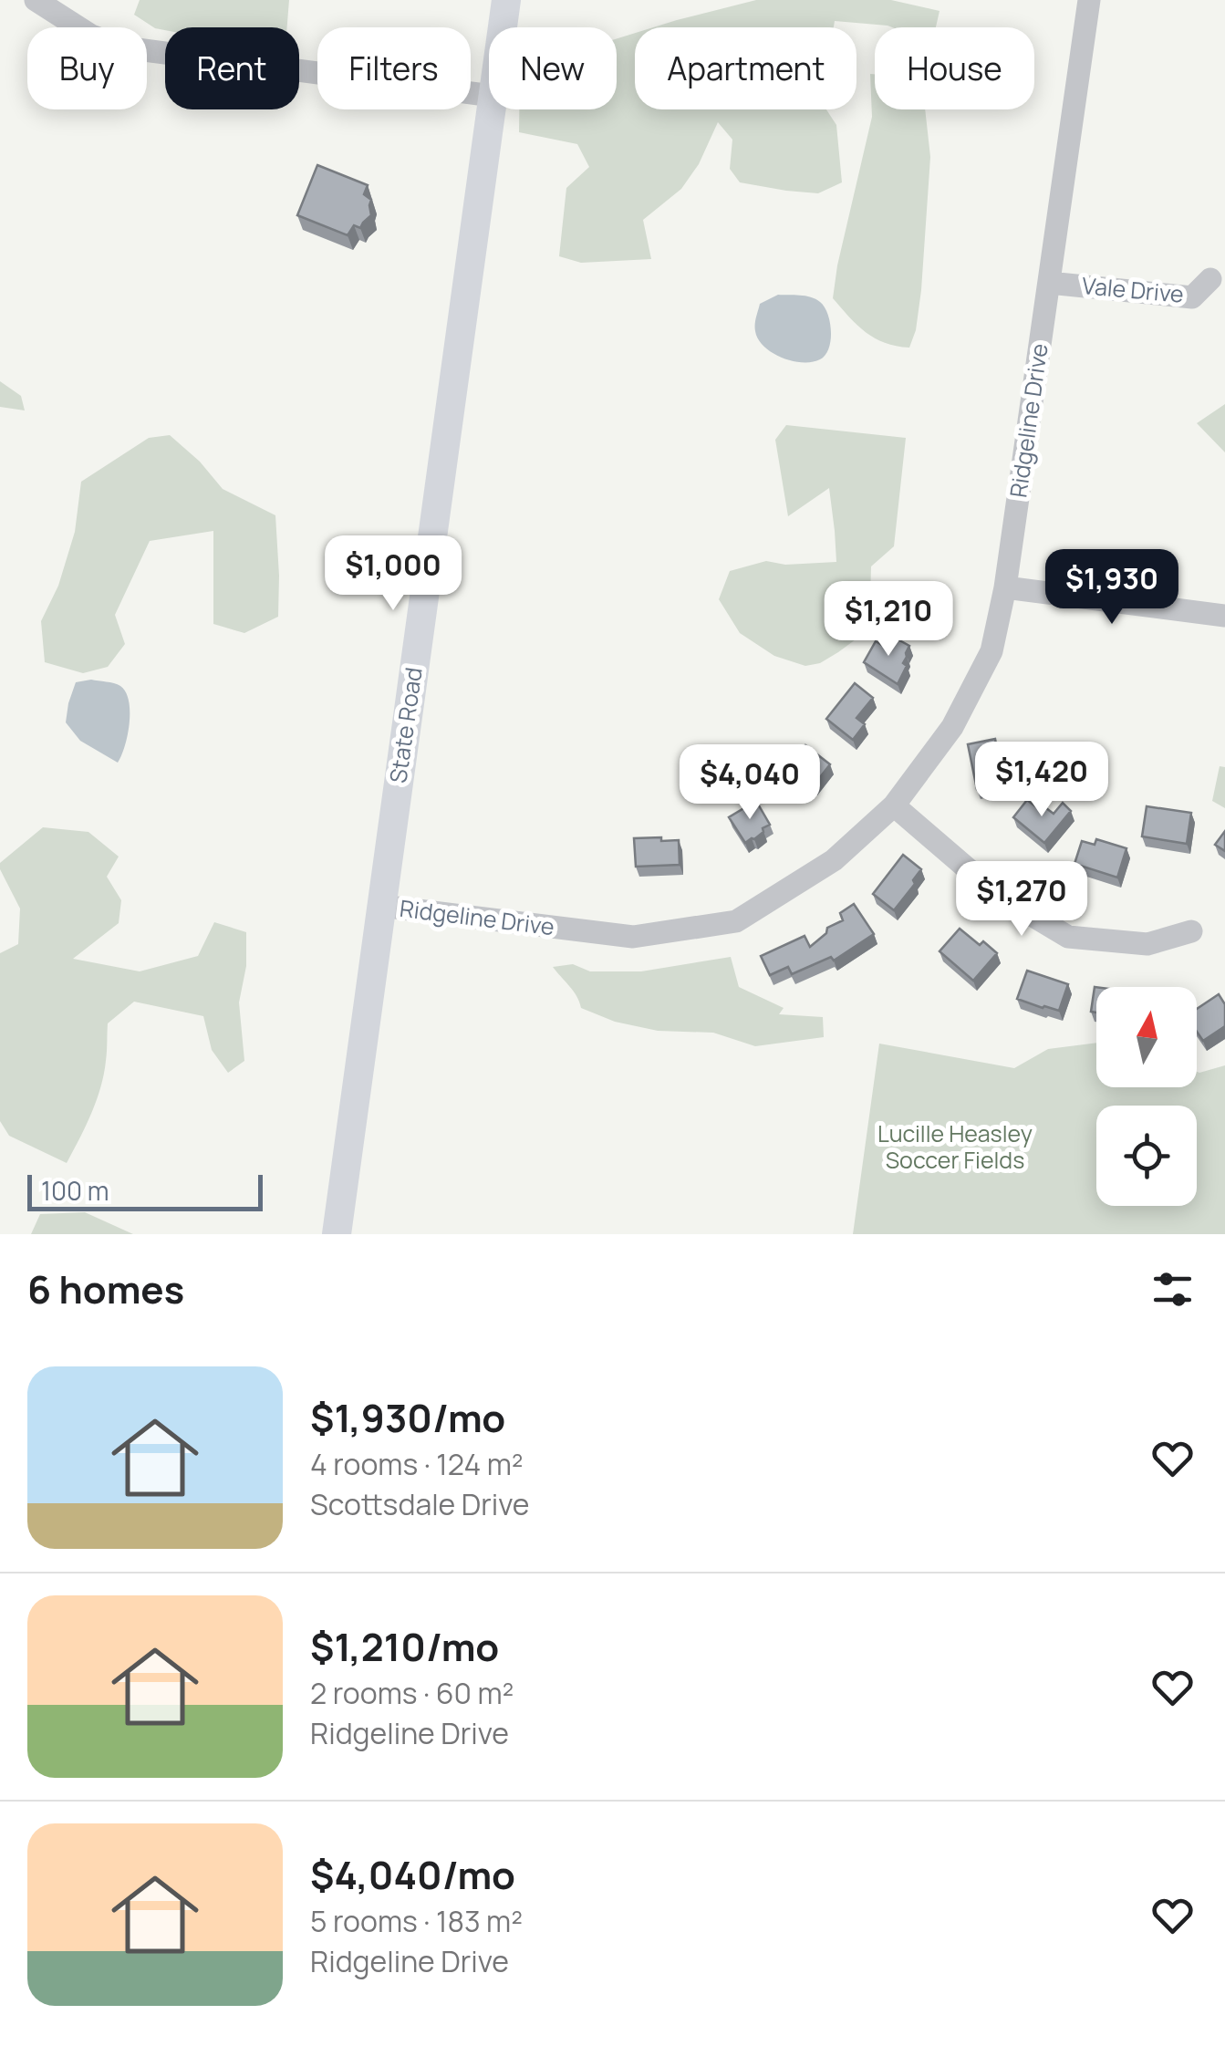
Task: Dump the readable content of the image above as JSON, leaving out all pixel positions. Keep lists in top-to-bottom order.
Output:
{
  "streets": {
    "main road": ["State Road"],
    "street": ["Vale Drive", "Ridgeline Drive"]
  },
  "crossings": [
    ["Vale Drive", "Ridgeline Drive"],
    ["Ridgeline Drive", "State Road"]
  ],
  "parks": ["Lucille Heasley Soccer Fields"],
  "scale_bar": "100 m",
  "north": "top",
  "page": {
    "chip": [
      "Buy",
      "Rent",
      "Filters",
      "New",
      "Apartment",
      "House"
    ],
    "price": [
      "$1,000",
      "$1,930",
      "$1,210",
      "$1,420",
      "$4,040",
      "$1,270"
    ],
    "scale": "100 m",
    "heading": "6 homes",
    "list": [
      {
        "name": "$1,930/mo",
        "note": "4 rooms · 124 m² · Scottsdale Drive"
      },
      {
        "name": "$1,210/mo",
        "note": "2 rooms · 60 m² · Ridgeline Drive"
      },
      {
        "name": "$4,040/mo",
        "note": "5 rooms · 183 m² · Ridgeline Drive"
      }
    ]
  }
}
